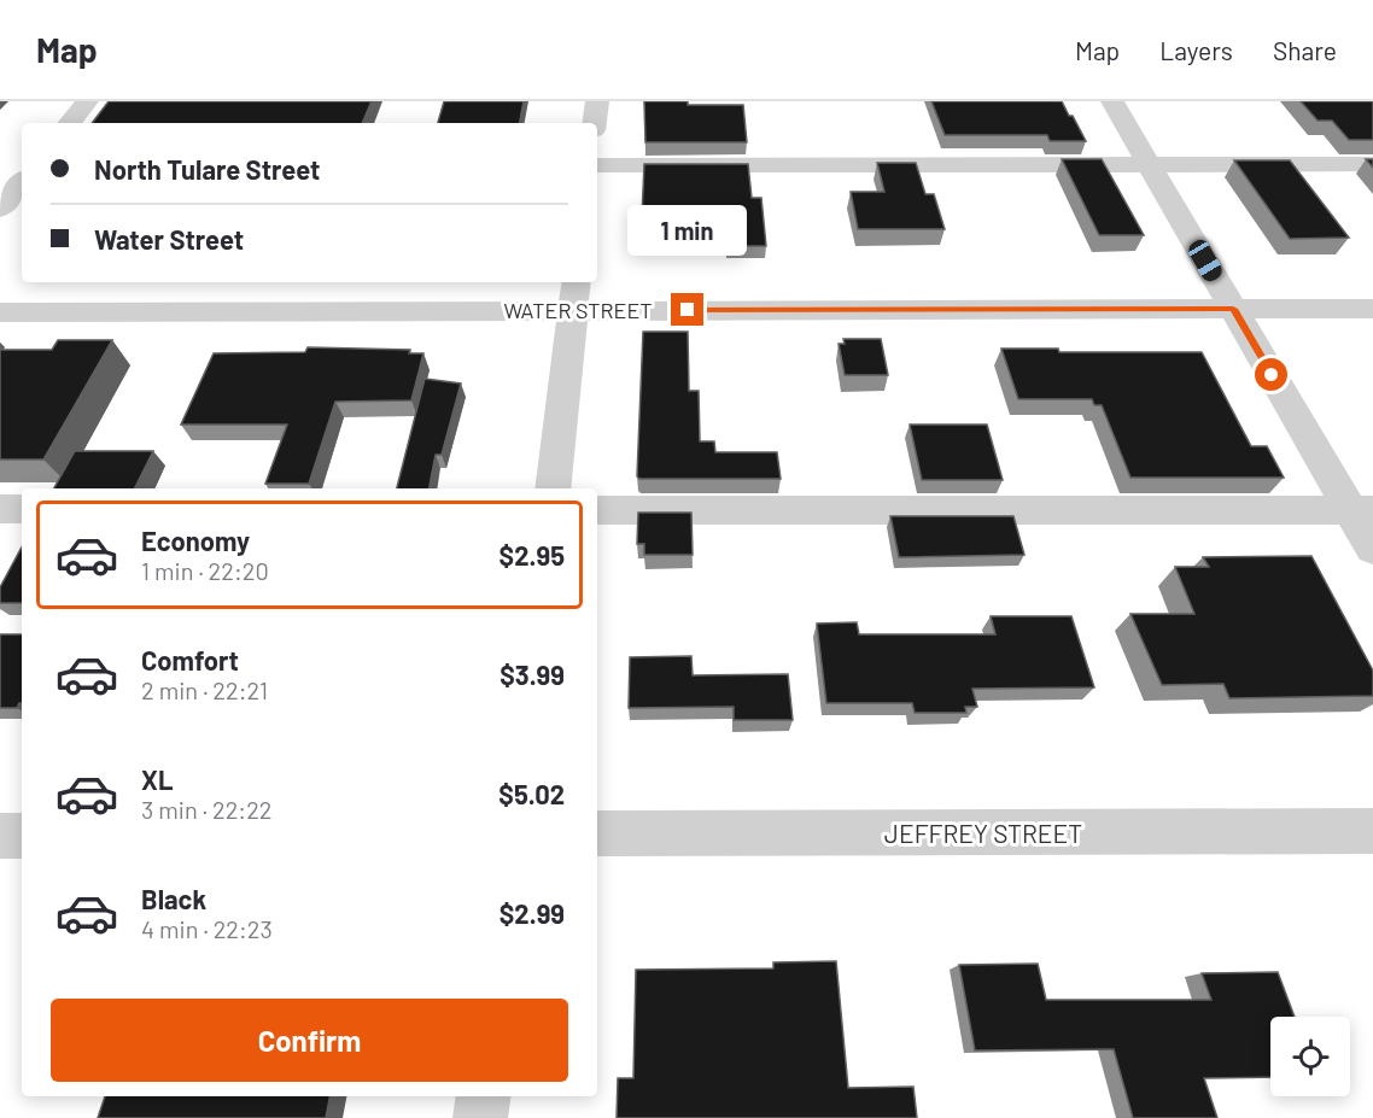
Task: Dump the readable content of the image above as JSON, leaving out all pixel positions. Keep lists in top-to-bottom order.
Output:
{
  "streets": {
    "street": ["WATER STREET", "JEFFREY STREET"]
  },
  "page": {
    "header": "Map",
    "nav": ["Map", "Layers", "Share"],
    "banner": ["North Tulare Street", "Water Street"],
    "bubble": "1 min",
    "list": [
      {
        "name": "Economy",
        "note": "1 min · 22:20",
        "value": "$2.95"
      },
      {
        "name": "Comfort",
        "note": "2 min · 22:21",
        "value": "$3.99"
      },
      {
        "name": "XL",
        "note": "3 min · 22:22",
        "value": "$5.02"
      },
      {
        "name": "Black",
        "note": "4 min · 22:23",
        "value": "$2.99"
      }
    ],
    "buttons": "Confirm"
  }
}
